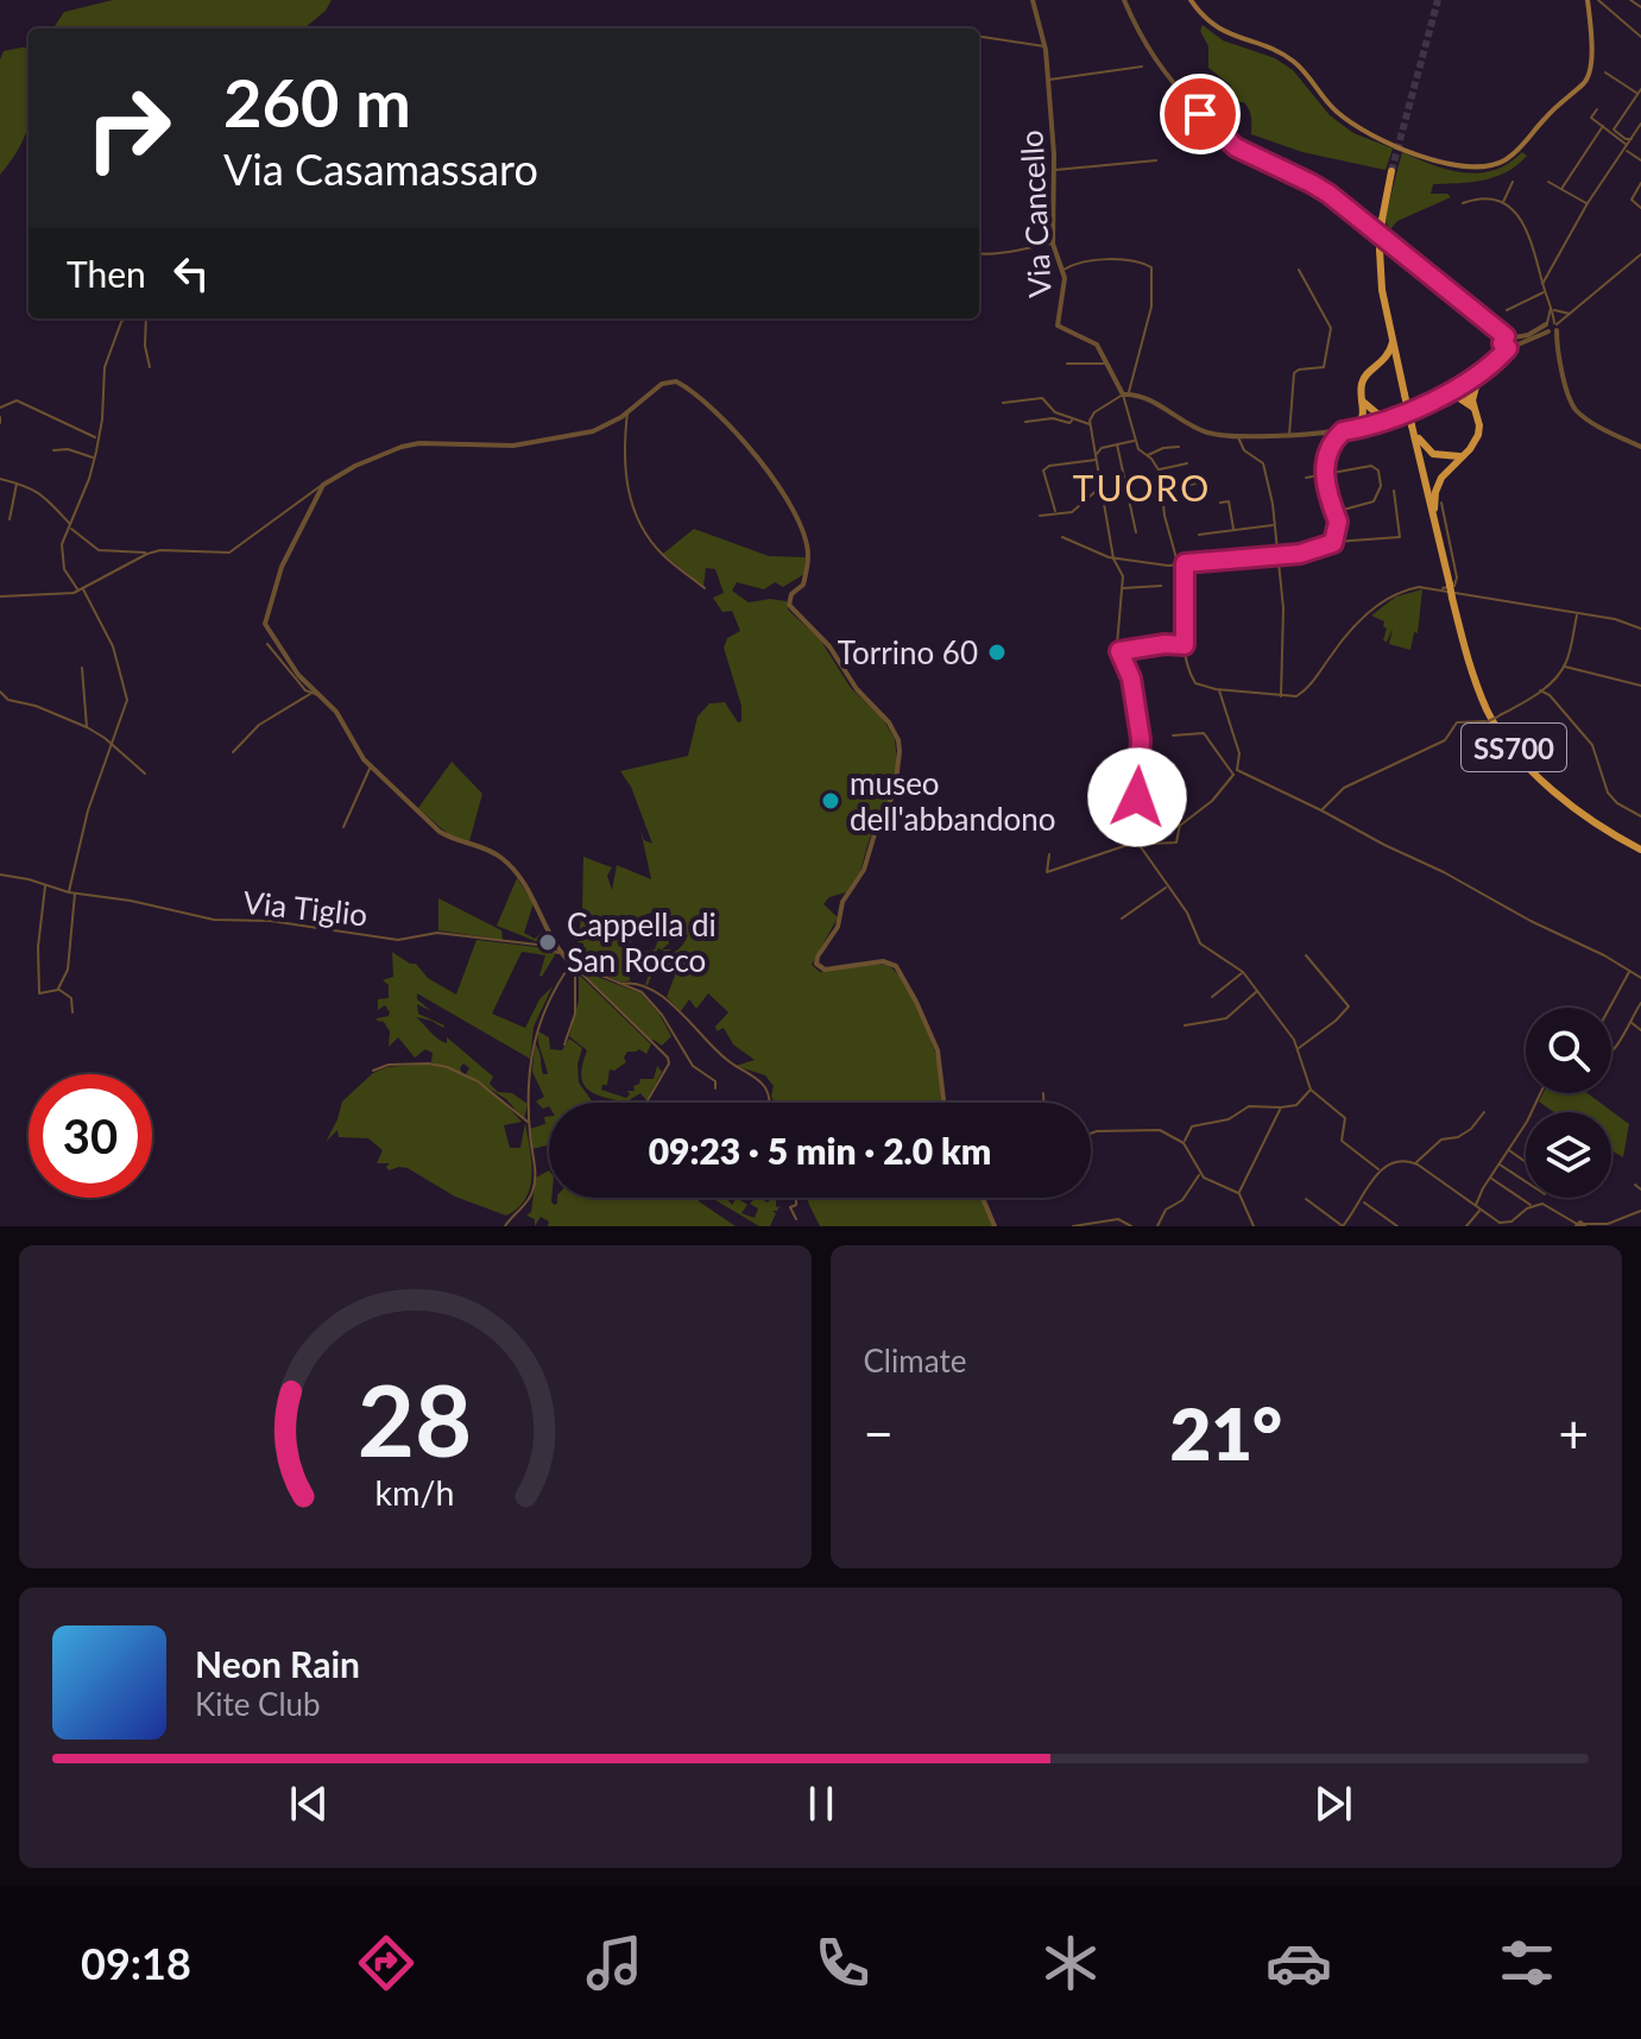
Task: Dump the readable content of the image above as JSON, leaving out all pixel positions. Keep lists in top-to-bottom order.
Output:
{
  "streets": {
    "highway": ["SS700"],
    "street": ["Via Cancello", "Via Tiglio"]
  },
  "districts": ["TUORO"],
  "places": ["Torrino 60", "museo dell'abbandono", "Cappella di San Rocco"],
  "page": {
    "turn": ["260 m", "Via Casamassaro"],
    "then": "Then",
    "limit": "30",
    "trip": "09:23 · 5 min · 2.0 km",
    "tile": "Climate",
    "heat": ["−", "21°", "+"],
    "song": ["Neon Rain", "Kite Club"],
    "tabs": "09:18",
    "gauge": ["28", "km/h"]
  }
}
